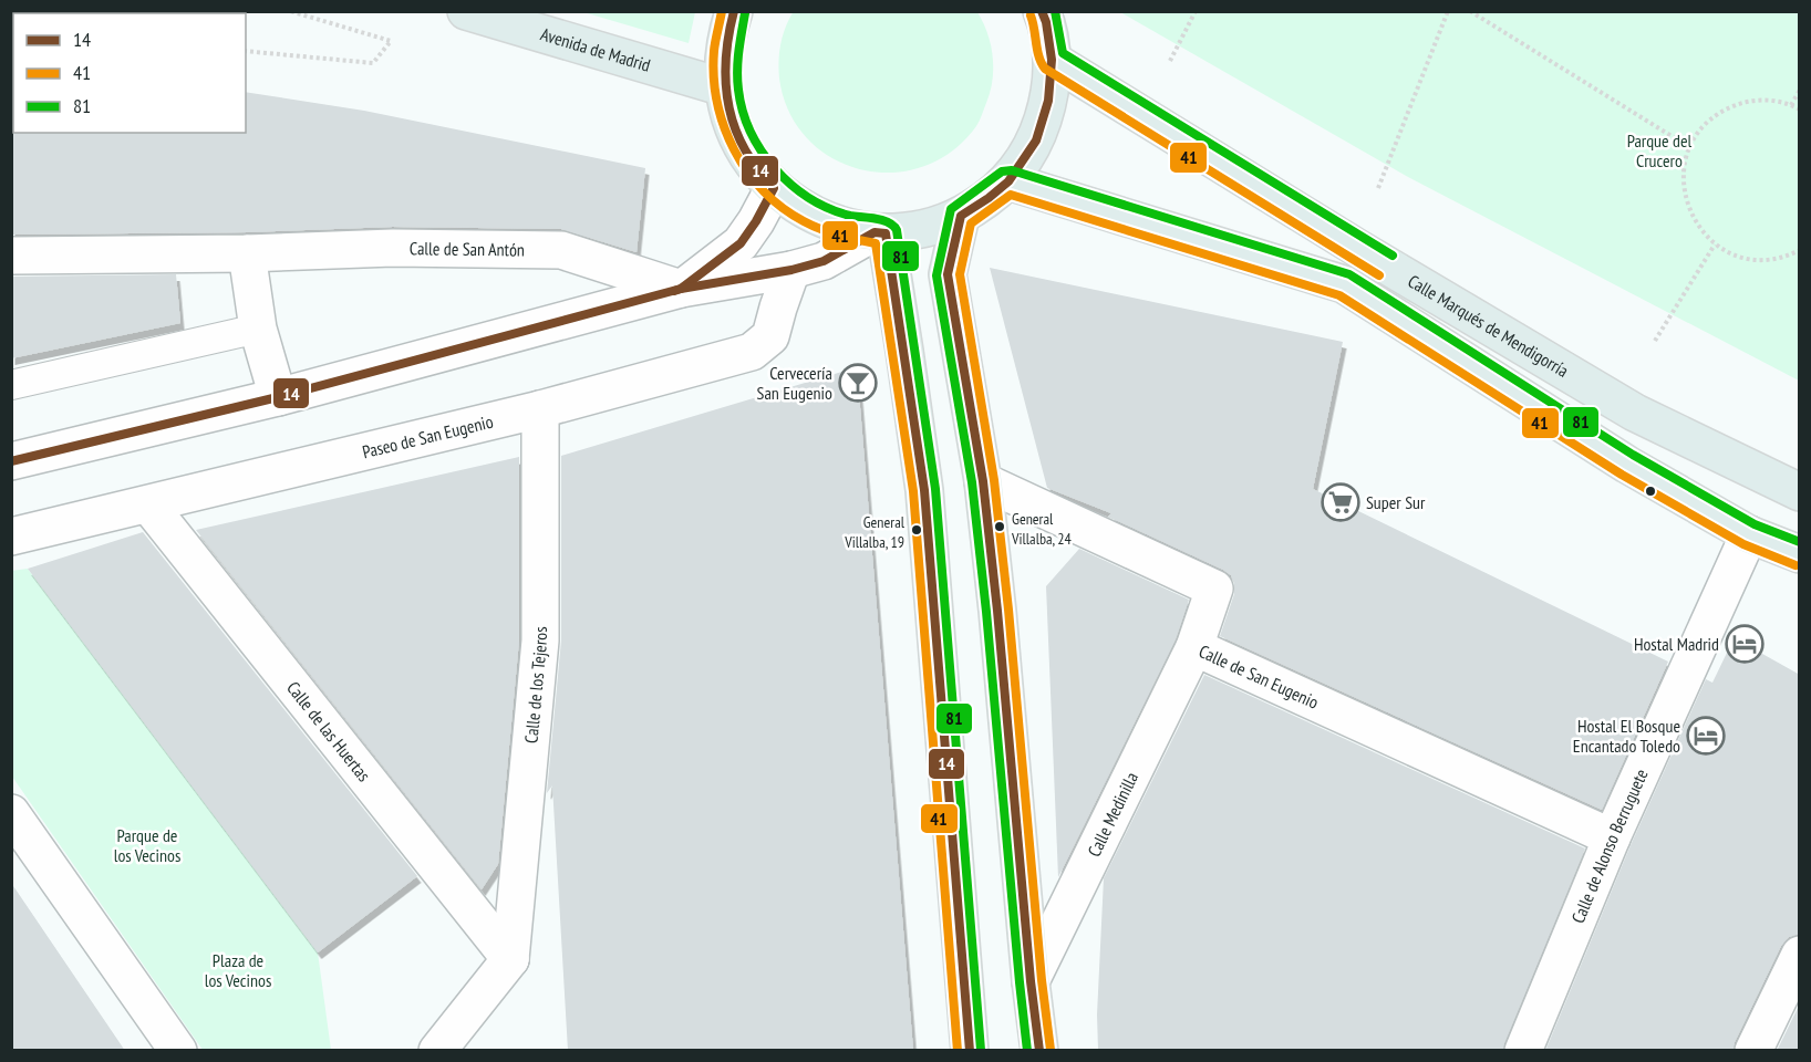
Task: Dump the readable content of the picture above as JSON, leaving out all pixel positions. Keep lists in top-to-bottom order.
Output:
{
  "streets": {
    "main road": ["Avenida de Madrid", "Calle Marqués de Mendigorría"],
    "street": [
      "Calle de San Antón",
      "Paseo de San Eugenio",
      "Calle de San Eugenio",
      "Calle de los Tejeros",
      "Calle de las Huertas",
      "Calle Medinilla",
      "Calle de Alonso Berruguete"
    ]
  },
  "crossings": [
    ["Paseo de San Eugenio", "Calle de los Tejeros"],
    ["Paseo de San Eugenio", "Calle de las Huertas"],
    ["Calle de San Eugenio", "Calle Medinilla"],
    ["Calle de San Eugenio", "Calle de Alonso Berruguete"],
    ["Calle de los Tejeros", "Calle de las Huertas"]
  ],
  "parks": ["Parque del Crucero", "Parque de los Vecinos", "Plaza de los Vecinos"],
  "places": {
    "bar": ["Cervecería San Eugenio"],
    "supermarket": ["Super Sur"],
    "other": ["General Villalba, 24", "General Villalba, 19"],
    "hotel": ["Hostal Madrid", "Hostal El Bosque Encantado Toledo"]
  },
  "lines": ["transit line 14", "transit line 41", "transit line 81"],
  "legend": ["14", "41", "81"]
}
